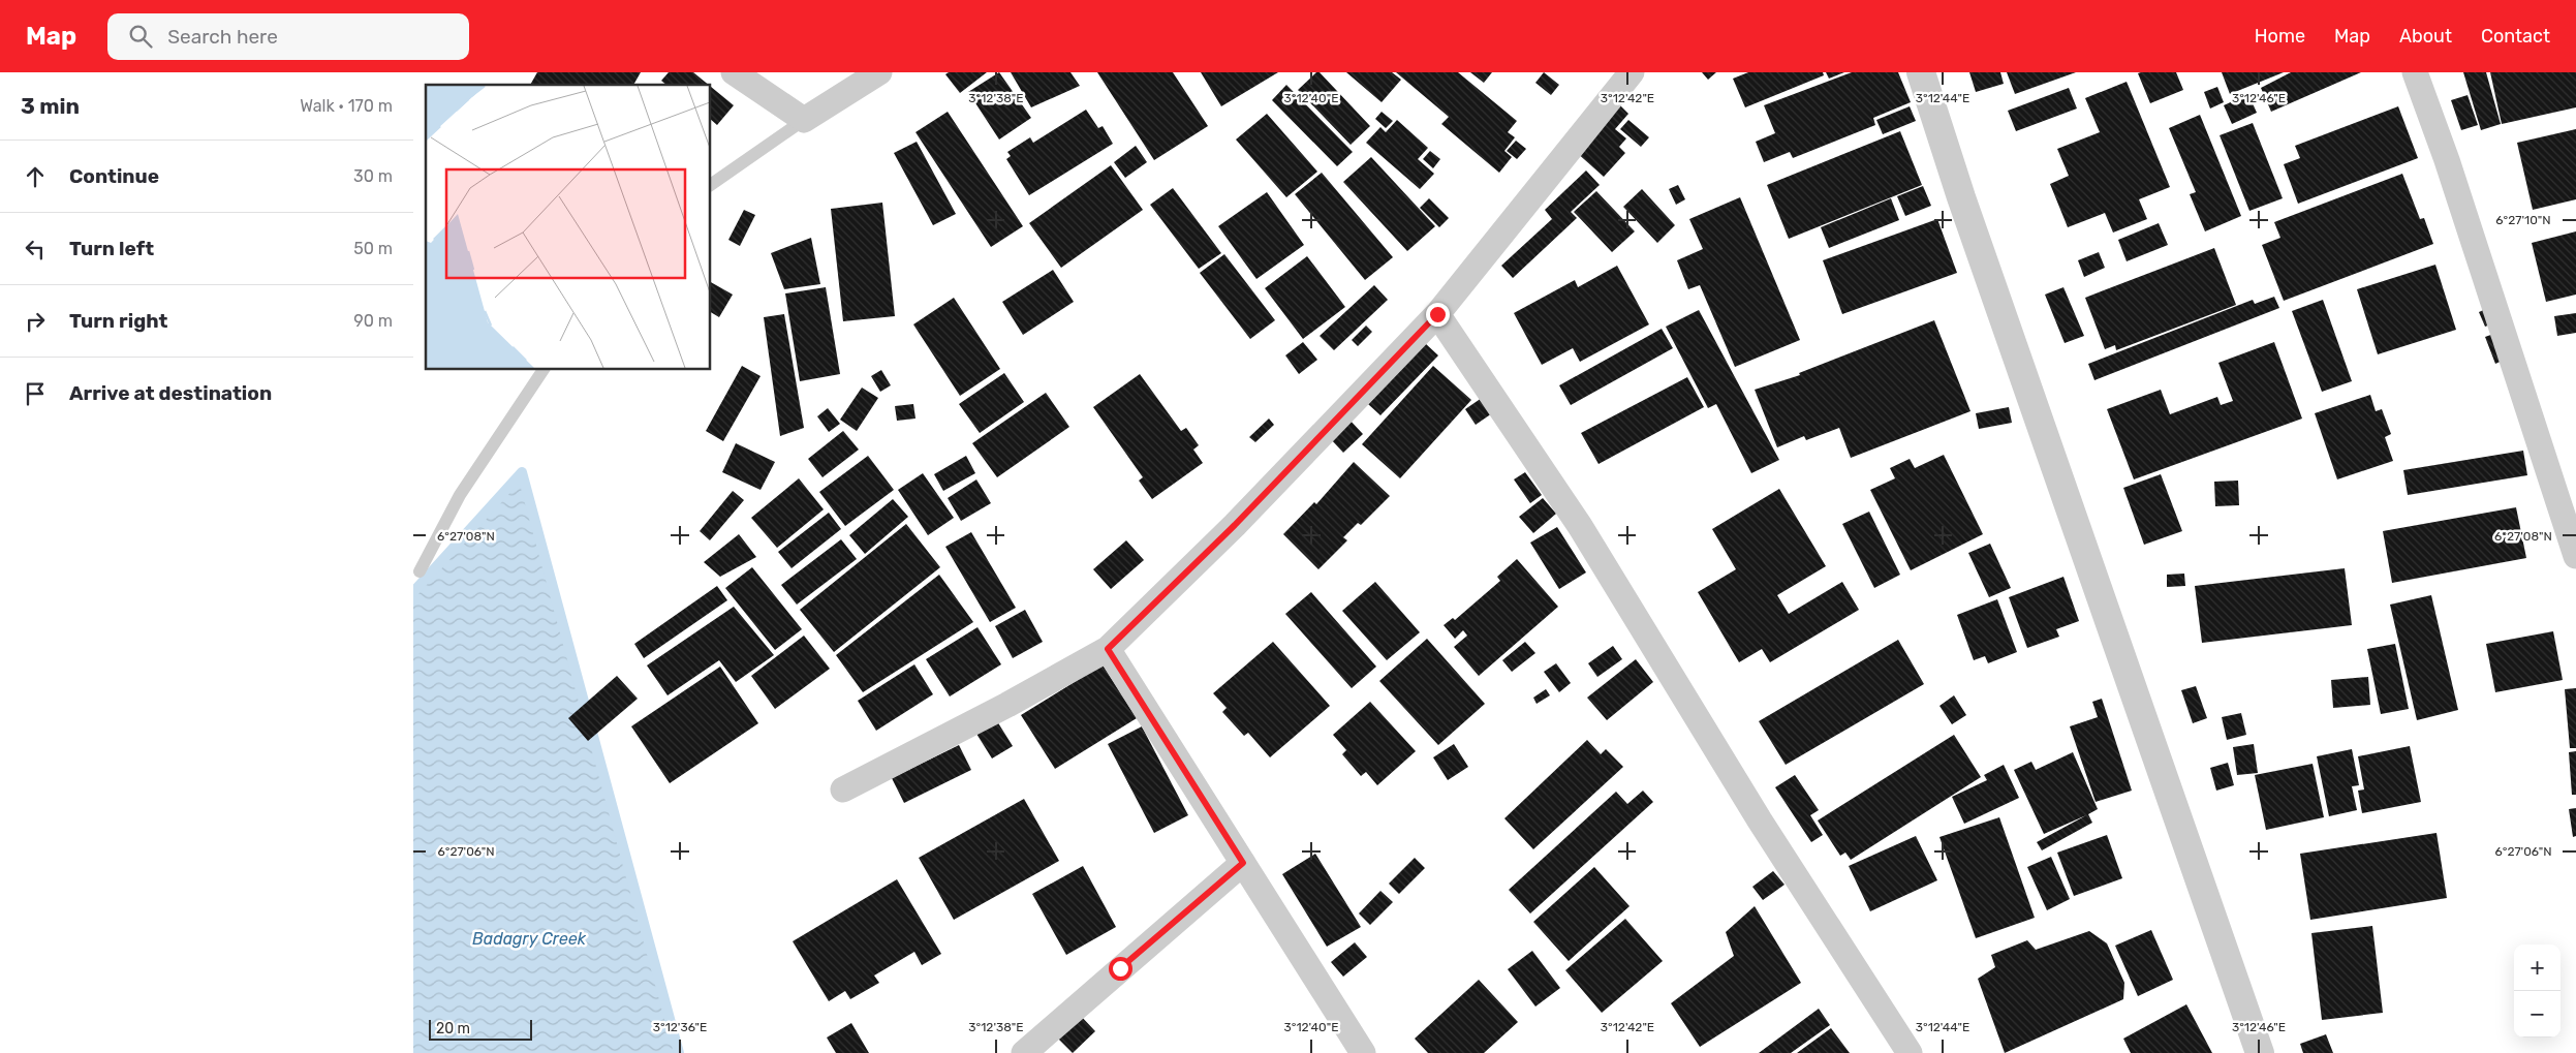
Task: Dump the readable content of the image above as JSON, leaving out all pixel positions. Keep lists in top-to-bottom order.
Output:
{
  "water": ["Badagry Creek"],
  "scale_bar": "20 m",
  "page": {
    "header": "Map",
    "search": "Search here",
    "nav": [
      "Home",
      "Map",
      "About",
      "Contact"
    ],
    "heading": ["3 min", "Walk · 170 m"],
    "list": [
      ["Continue", "30 m"],
      ["Turn left", "50 m"],
      ["Turn right", "90 m"],
      "Arrive at destination"
    ],
    "map_buttons": ["+", "−"],
    "scale": "20 m"
  },
  "coordinates": [
    "3°12'38\"E",
    "3°12'40\"E",
    "3°12'42\"E",
    "3°12'44\"E",
    "3°12'46\"E",
    "6°27'10\"N",
    "6°27'08\"N",
    "6°27'06\"N",
    "3°12'36\"E"
  ]
}
